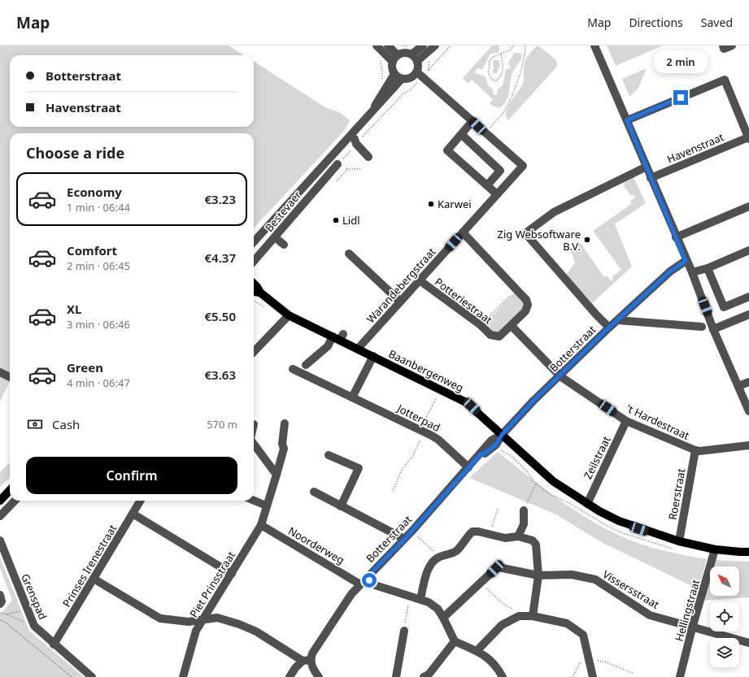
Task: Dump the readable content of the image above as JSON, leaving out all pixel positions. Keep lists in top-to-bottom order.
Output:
{
  "streets": {
    "main road": ["Baanbergenweg"],
    "street": [
      "Havenstraat",
      "Bestevaer",
      "Warandebergstraat",
      "Potteriestraat",
      "Botterstraat",
      "Jotterpad",
      "'t Hardestraat",
      "Zeilstraat",
      "Roerstraat",
      "Noorderweg",
      "Prinses Irenestraat",
      "Piet Prinsstraat",
      "Vissersstraat",
      "Grenspad",
      "Hellingstraat"
    ]
  },
  "crossings": [
    ["Bestevaer", "Warandebergstraat"],
    ["Warandebergstraat", "Potteriestraat"],
    ["Warandebergstraat", "Baanbergenweg"],
    ["Potteriestraat", "'t Hardestraat"],
    ["Botterstraat", "Baanbergenweg"],
    ["Botterstraat", "Jotterpad"],
    ["Botterstraat", "'t Hardestraat"],
    ["Botterstraat", "Noorderweg"],
    ["Baanbergenweg", "Zeilstraat"],
    ["Baanbergenweg", "Roerstraat"],
    ["Baanbergenweg", "Hellingstraat"],
    ["'t Hardestraat", "Zeilstraat"],
    ["'t Hardestraat", "Roerstraat"],
    ["Noorderweg", "Piet Prinsstraat"],
    ["Noorderweg", "Vissersstraat"],
    ["Prinses Irenestraat", "Grenspad"],
    ["Vissersstraat", "Hellingstraat"]
  ],
  "places": ["Karwei", "Lidl", "Zig Websoftware B.V."],
  "north": "top left",
  "page": {
    "header": "Map",
    "nav": ["Map", "Directions", "Saved"],
    "bubble": "2 min",
    "banner": ["Botterstraat", "Havenstraat"],
    "heading": "Choose a ride",
    "list": [
      {
        "name": "Economy",
        "note": "1 min · 06:44",
        "value": "€3.23"
      },
      {
        "name": "Comfort",
        "note": "2 min · 06:45",
        "value": "€4.37"
      },
      {
        "name": "XL",
        "note": "3 min · 06:46",
        "value": "€5.50"
      },
      {
        "name": "Green",
        "note": "4 min · 06:47",
        "value": "€3.63"
      }
    ],
    "pay": ["Cash", "570 m"],
    "buttons": "Confirm"
  }
}
